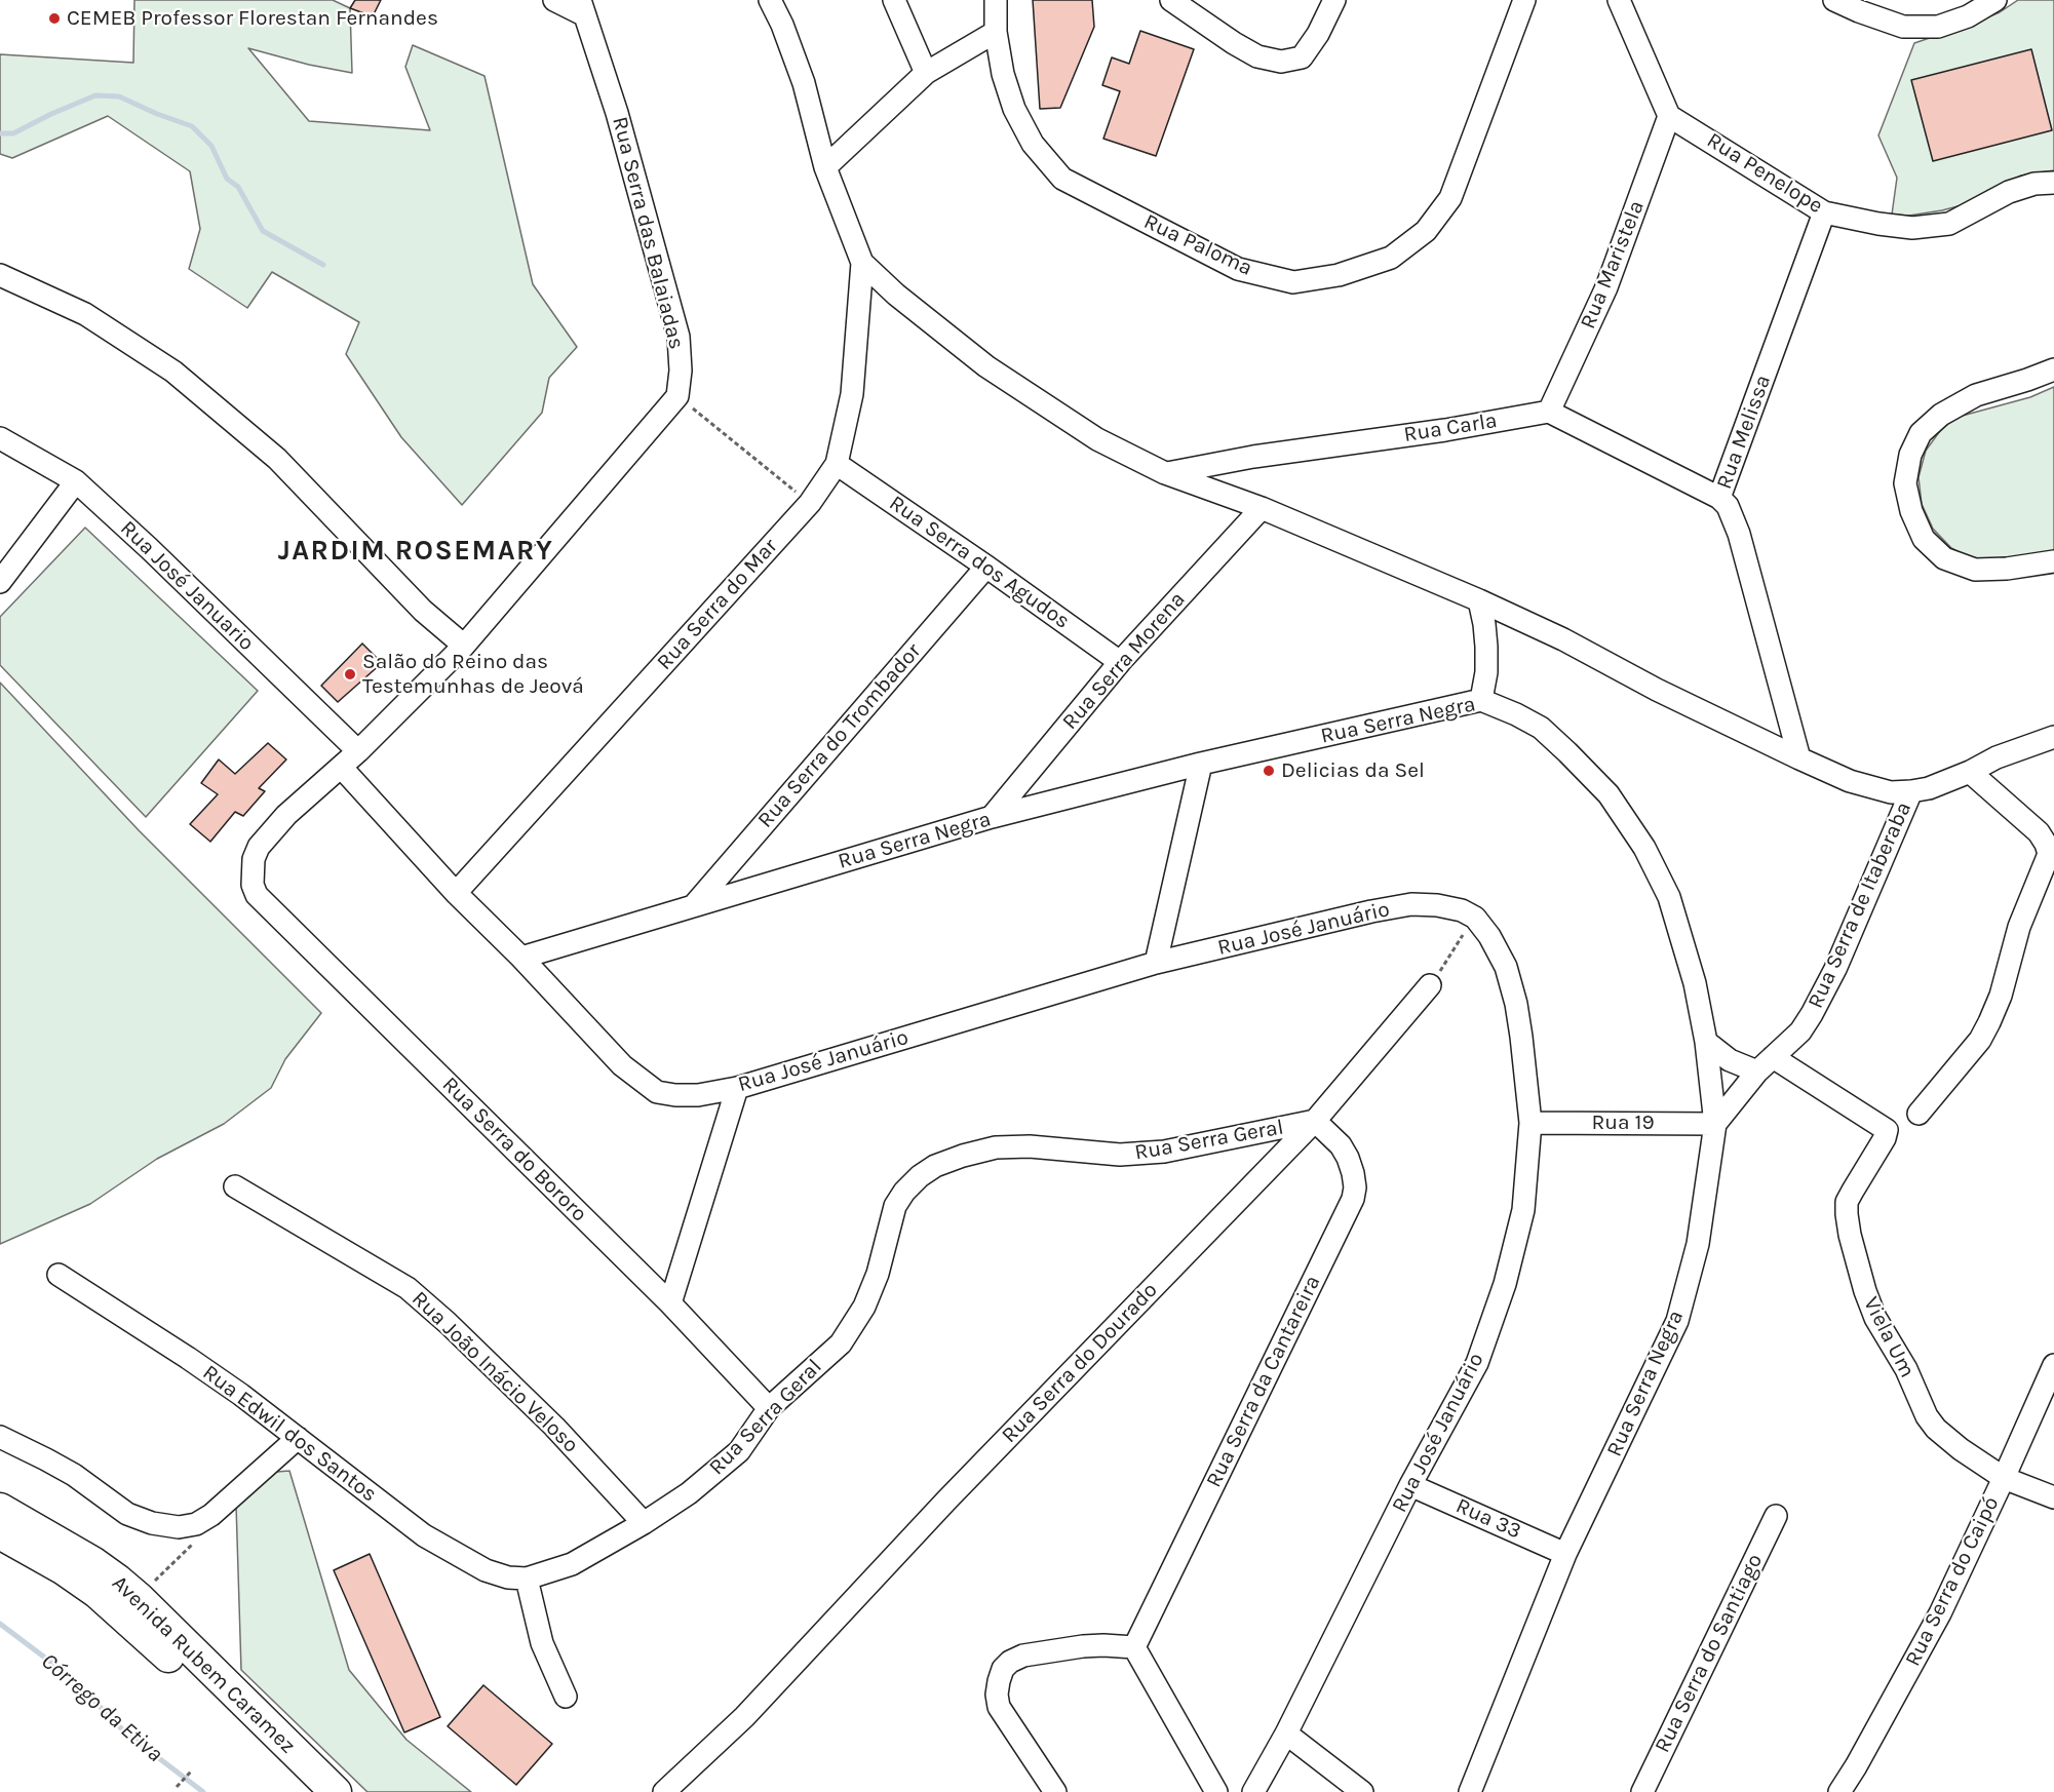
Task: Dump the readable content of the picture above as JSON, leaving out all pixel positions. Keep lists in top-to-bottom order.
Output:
{
  "streets": {
    "highway": ["Avenida Rubem Caramez"],
    "street": [
      "Rua Penelope",
      "Rua Serra das Balaiadas",
      "Rua Paloma",
      "Rua Maristela",
      "Rua Carla",
      "Rua Melissa",
      "Rua Serra dos Agudos",
      "Rua José Januario",
      "Rua Serra do Mar",
      "Rua Serra Morena",
      "Rua Serra Negra",
      "Rua Serra do Trombador",
      "Rua Serra de Itaberaba",
      "Rua José Januário",
      "Rua 19",
      "Rua Serra Geral",
      "Rua Serra do Bororo",
      "Viela Um",
      "Rua Serra do Dourado",
      "Rua João Inácio Veloso",
      "Rua Serra da Cantareira",
      "Rua Edwil dos Santos",
      "Rua 33",
      "Rua Serra do Caipó",
      "Rua Serra do Santiago"
    ]
  },
  "crossings": [
    ["Rua Penelope", "Rua Maristela"],
    ["Rua Penelope", "Rua Melissa"],
    ["Rua Maristela", "Rua Carla"],
    ["Rua Serra dos Agudos", "Rua Serra do Mar"],
    ["Rua Serra dos Agudos", "Rua Serra Morena"],
    ["Rua Serra dos Agudos", "Rua Serra do Trombador"],
    ["Rua Serra do Mar", "Rua José Januário"],
    ["Rua Serra Morena", "Rua Serra Negra"],
    ["Rua Serra Negra", "Rua Serra do Trombador"],
    ["Rua Serra Negra", "Rua Serra de Itaberaba"],
    ["Rua Serra Negra", "Rua José Januário"],
    ["Rua Serra Negra", "Rua 19"],
    ["Rua Serra Negra", "Rua 33"],
    ["Rua Serra de Itaberaba", "Rua 19"],
    ["Rua Serra de Itaberaba", "Viela Um"],
    ["Rua José Januário", "Rua 19"],
    ["Rua José Januário", "Rua Serra do Bororo"],
    ["Rua José Januário", "Rua 33"],
    ["Rua Serra Geral", "Rua Serra do Bororo"],
    ["Rua Serra Geral", "Rua Serra do Dourado"],
    ["Rua Serra Geral", "Rua João Inácio Veloso"],
    ["Rua Serra Geral", "Rua Serra da Cantareira"],
    ["Rua Serra Geral", "Rua Edwil dos Santos"],
    ["Viela Um", "Rua Serra do Caipó"],
    ["Rua Serra do Dourado", "Rua Serra da Cantareira"]
  ],
  "districts": ["JARDIM ROSEMARY"],
  "water": ["Córrego da Etiva"],
  "places": ["CEMEB Professor Florestan Fernandes", "Salão do Reino das Testemunhas de Jeová", "Delicias da Sel"]
}
